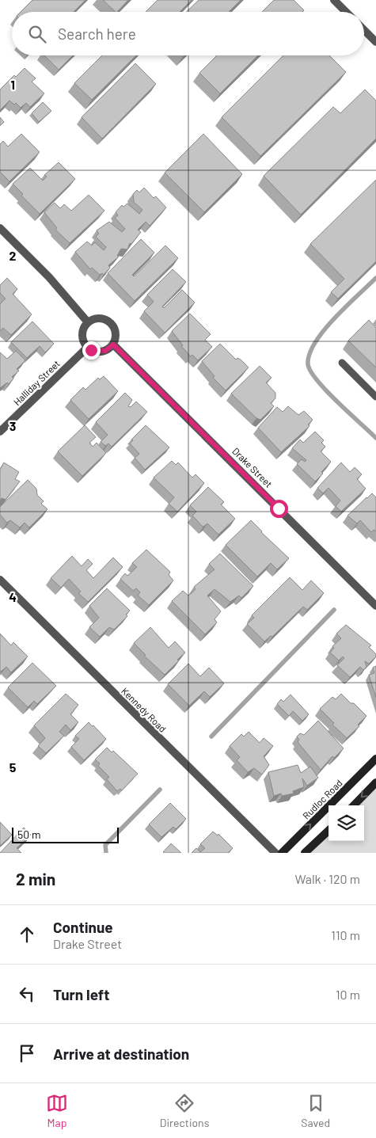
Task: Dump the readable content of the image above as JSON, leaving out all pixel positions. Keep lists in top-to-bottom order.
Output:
{
  "streets": {
    "main road": ["Rudloc Road"],
    "street": ["Halliday Street", "Drake Street", "Kennedy Road"]
  },
  "crossings": [
    ["Halliday Street", "Drake Street"]
  ],
  "scale_bar": "50 m",
  "page": {
    "search": "Search here",
    "scale": "50 m",
    "heading": ["2 min", "Walk · 120 m"],
    "list": [
      ["Continue", "Drake Street", "110 m"],
      ["Turn left", "10 m"],
      "Arrive at destination"
    ],
    "nav": ["Map", "Directions", "Saved"]
  },
  "grid": {
    "rows": [
      "1",
      "2",
      "3",
      "4",
      "5"
    ]
  }
}
